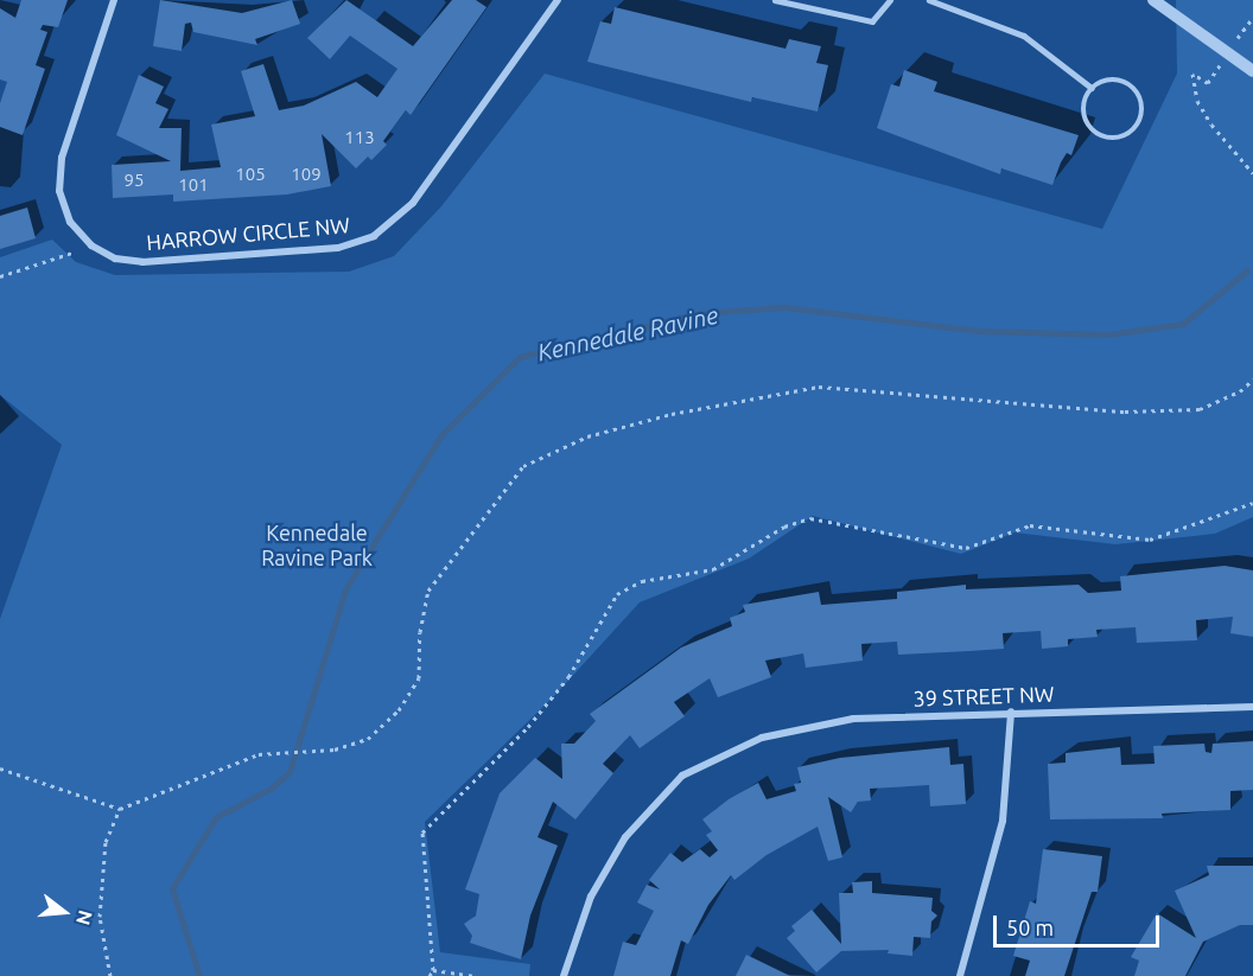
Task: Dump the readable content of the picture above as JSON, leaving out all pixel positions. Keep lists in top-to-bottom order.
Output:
{
  "streets": {
    "street": ["HARROW CIRCLE NW", "39 STREET NW"]
  },
  "water": ["Kennedale Ravine"],
  "parks": ["Kennedale Ravine Park"],
  "house_numbers": [
    "113",
    "105",
    "109",
    "95",
    "101"
  ],
  "scale_bar": "50 m",
  "north": "right"
}
